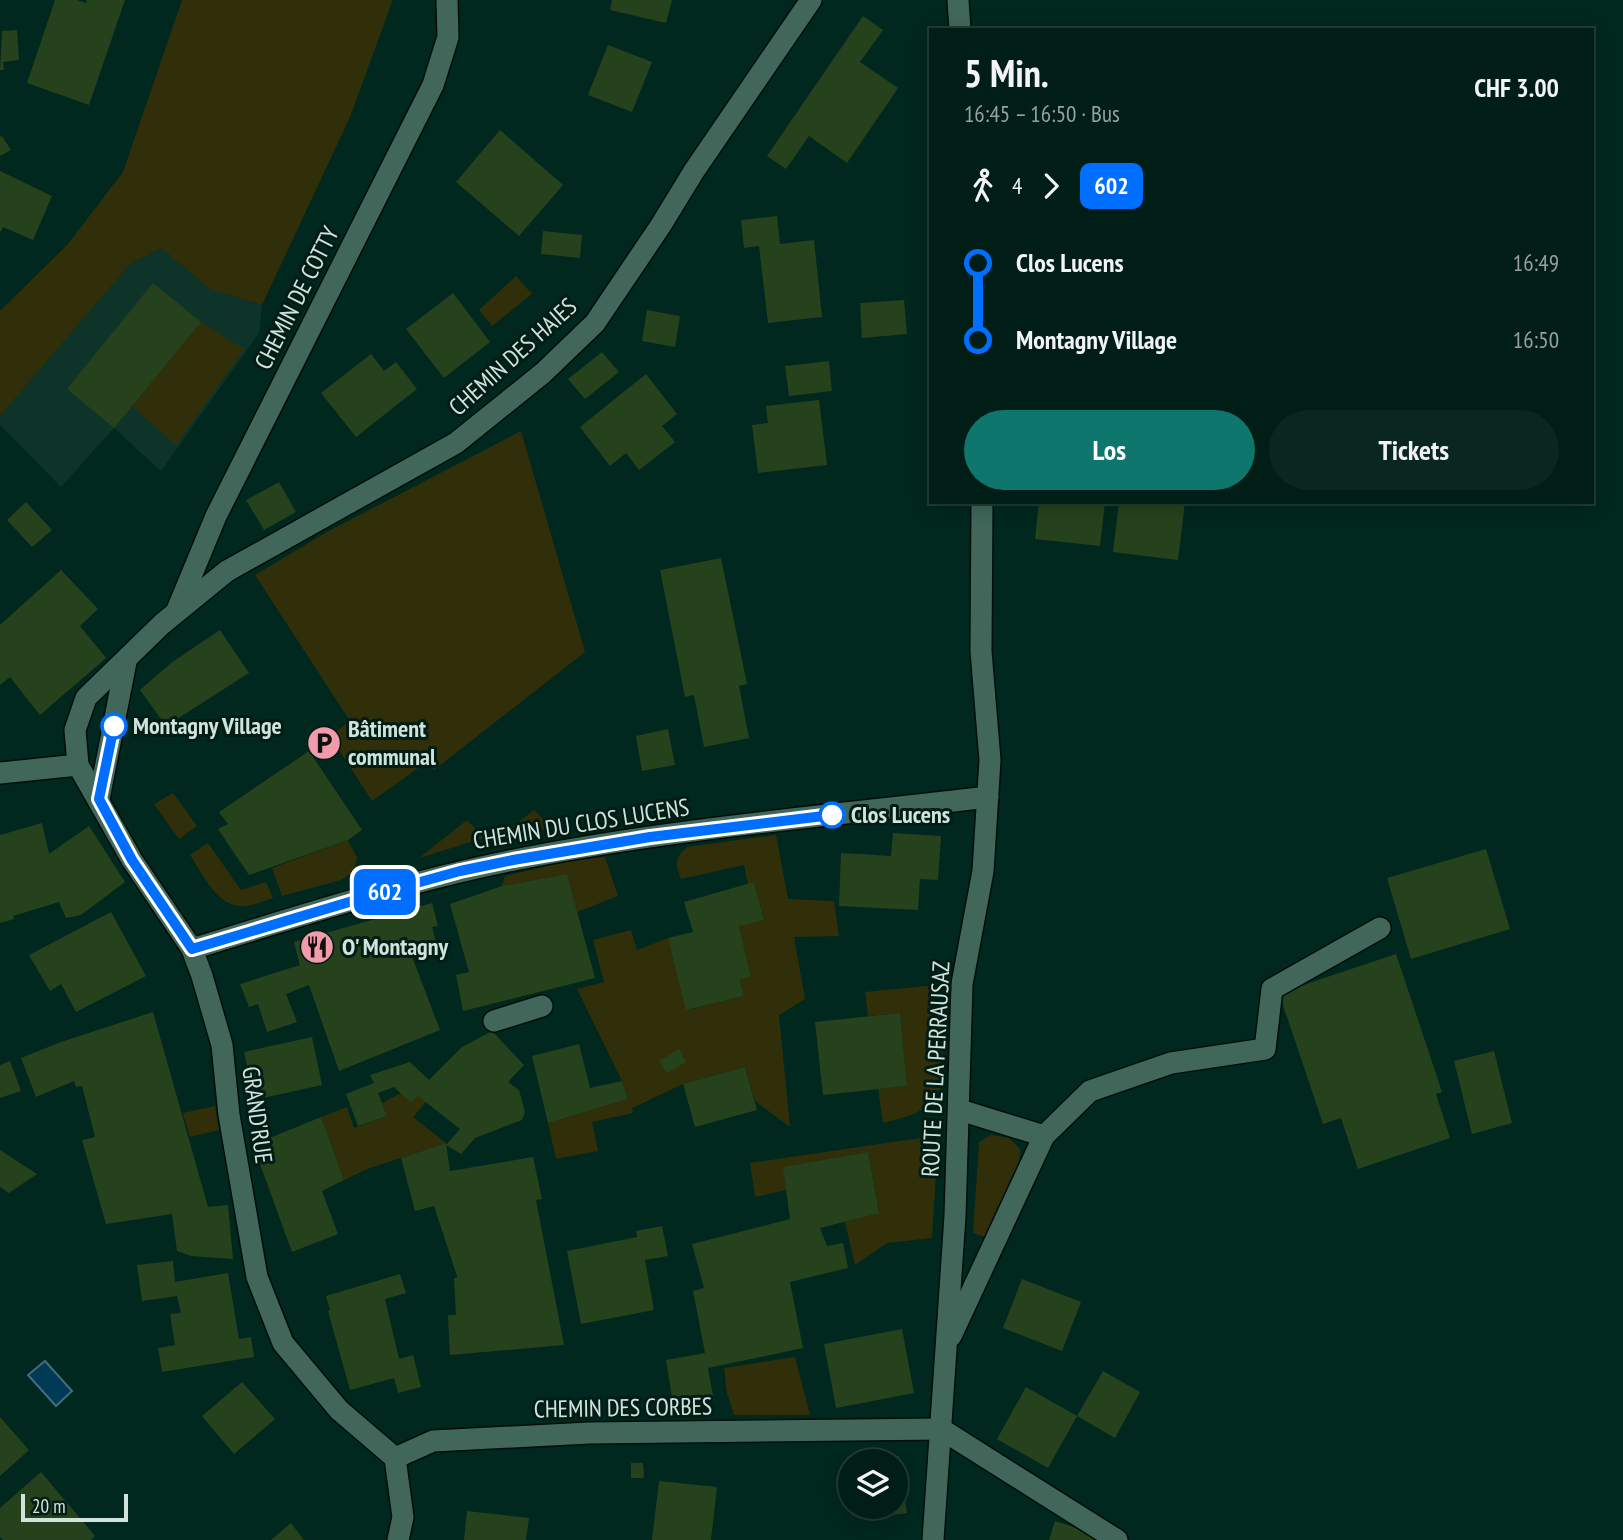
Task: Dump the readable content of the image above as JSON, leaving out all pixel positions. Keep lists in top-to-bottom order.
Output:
{
  "streets": {
    "street": [
      "CHEMIN DE COTTY",
      "CHEMIN DES HAIES",
      "CHEMIN DU CLOS LUCENS",
      "ROUTE DE LA PERRAUSAZ",
      "GRAND'RUE",
      "CHEMIN DES CORBES"
    ]
  },
  "crossings": [
    ["CHEMIN DE COTTY", "CHEMIN DES HAIES"],
    ["CHEMIN DES HAIES", "GRAND'RUE"],
    ["CHEMIN DU CLOS LUCENS", "ROUTE DE LA PERRAUSAZ"],
    ["CHEMIN DU CLOS LUCENS", "GRAND'RUE"],
    ["ROUTE DE LA PERRAUSAZ", "CHEMIN DES CORBES"],
    ["GRAND'RUE", "CHEMIN DES CORBES"]
  ],
  "places": {
    "other": ["Montagny Village", "Clos Lucens"],
    "parking": ["Bâtiment communal"],
    "restaurant": ["O' Montagny"]
  },
  "lines": ["bus line 602"],
  "scale_bar": "20 m",
  "page": {
    "on_map": "602",
    "heading": ["5 Min.", "16:45 – 16:50 · Bus", "CHF 3.00"],
    "legs": ["4", "602"],
    "list": [
      {
        "name": "Clos Lucens",
        "value": "16:49"
      },
      {
        "name": "Montagny Village",
        "value": "16:50"
      }
    ],
    "buttons": ["Los", "Tickets"],
    "scale": "20 m"
  }
}
